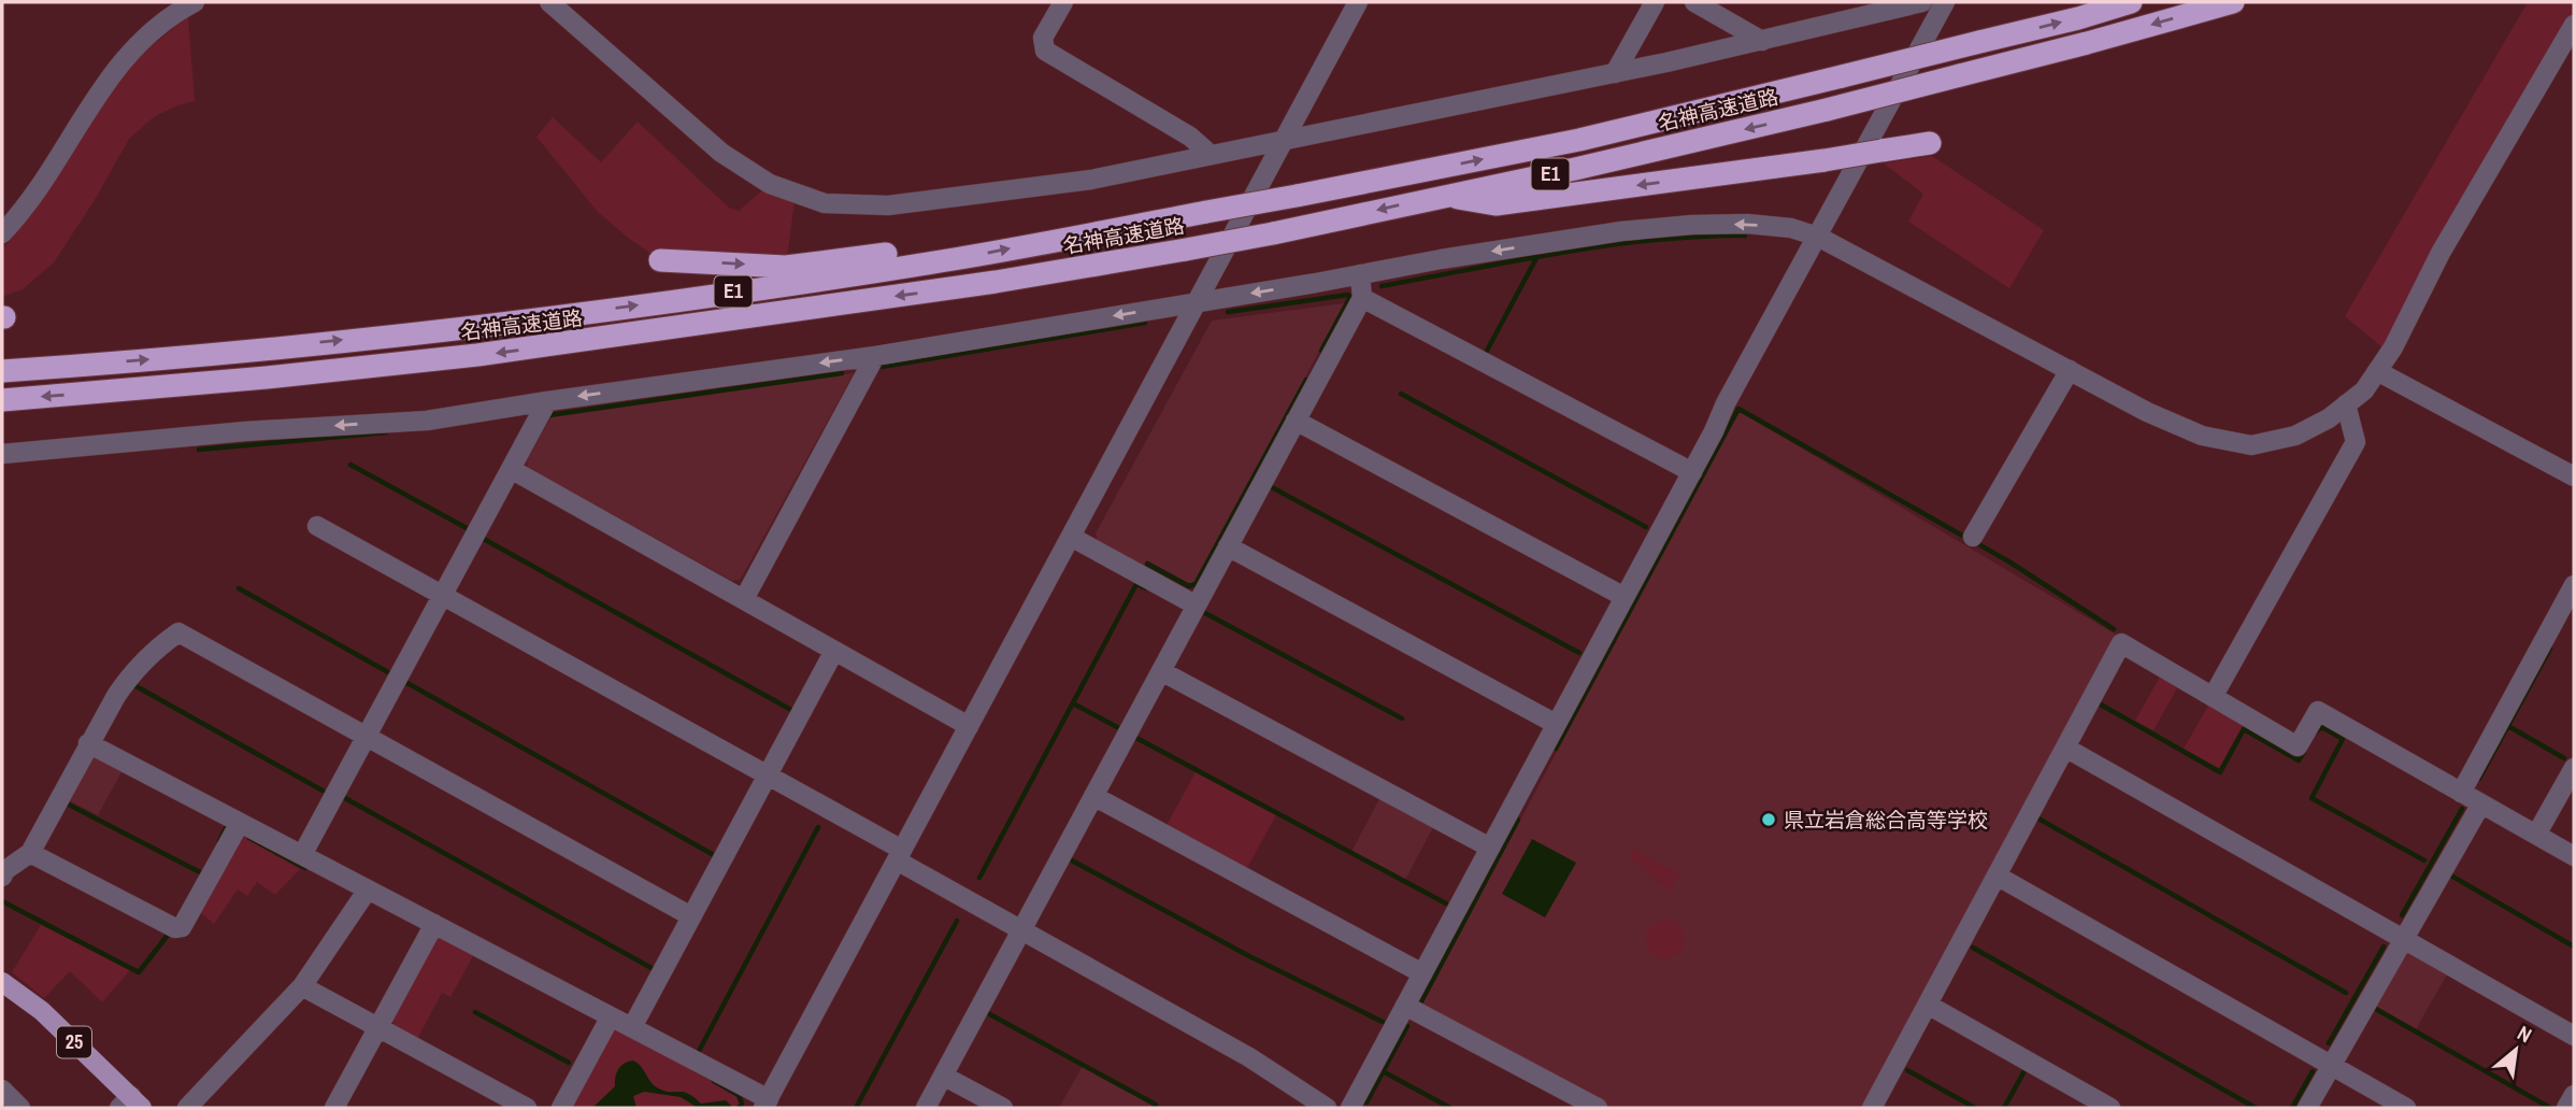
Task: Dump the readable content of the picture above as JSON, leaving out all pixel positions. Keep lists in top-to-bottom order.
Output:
{
  "streets": {
    "highway": ["名神高速道路", "E1"],
    "main road": ["25"]
  },
  "places": ["県立岩倉総合高等学校"],
  "north": "top right"
}
